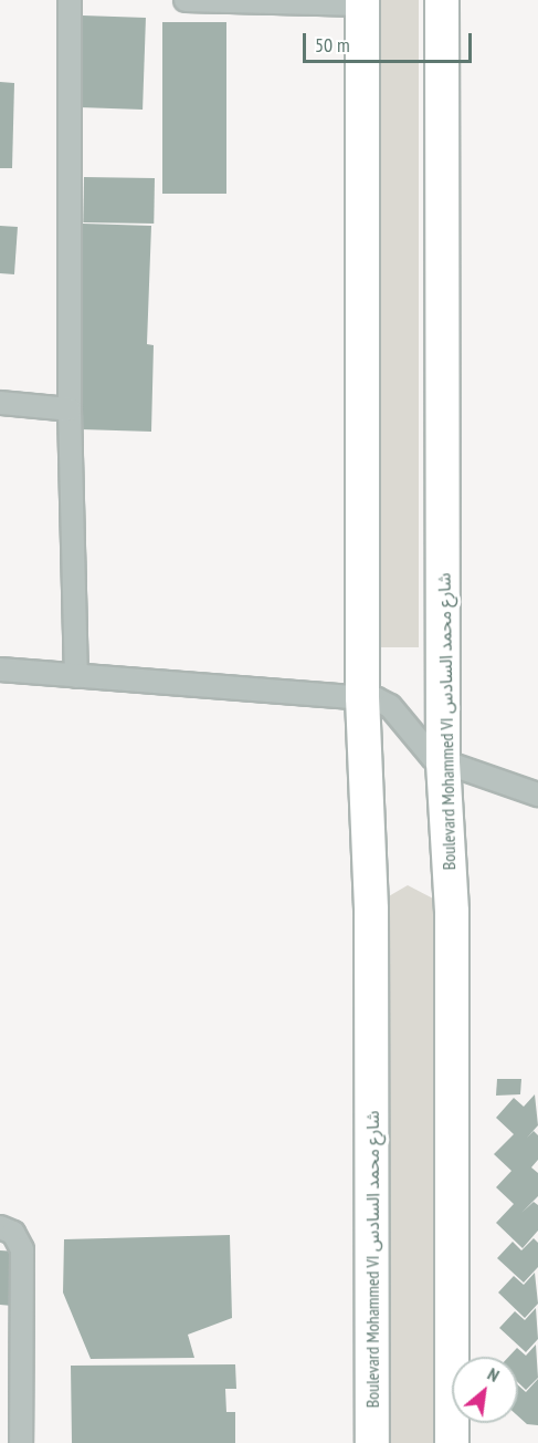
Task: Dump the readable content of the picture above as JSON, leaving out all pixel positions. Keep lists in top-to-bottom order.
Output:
{
  "streets": {
    "main road": ["Boulevard Mohammed VI شارع محمد السادس"]
  },
  "scale_bar": "50 m",
  "north": "top right"
}
